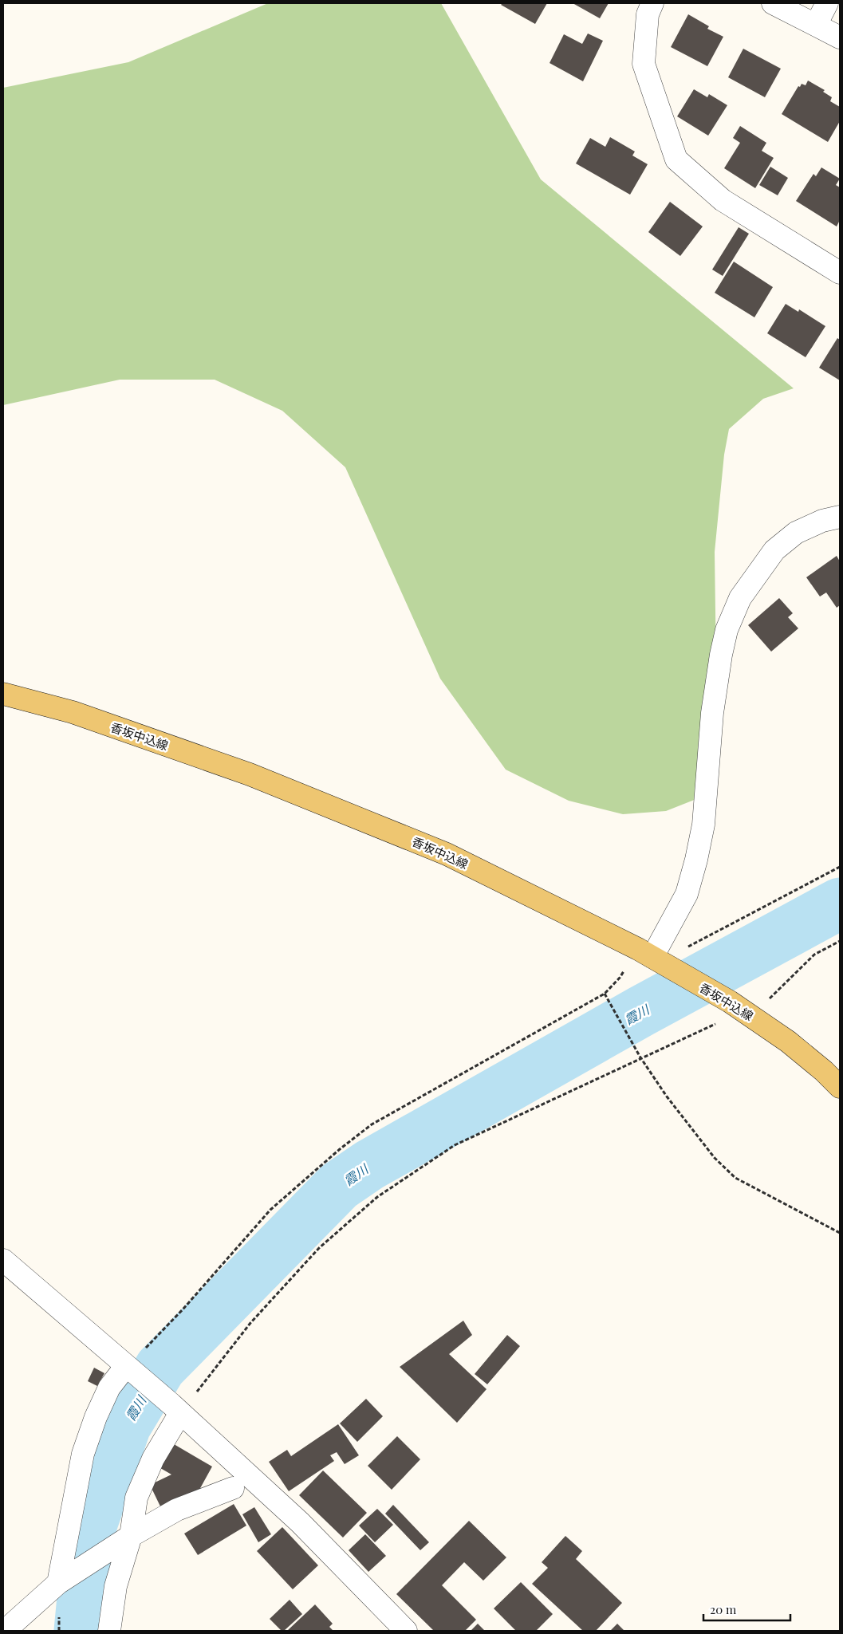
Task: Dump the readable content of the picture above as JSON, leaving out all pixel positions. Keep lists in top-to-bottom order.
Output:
{
  "streets": {
    "main road": ["香坂中込線"]
  },
  "water": ["霞川"],
  "scale_bar": "20 m"
}
